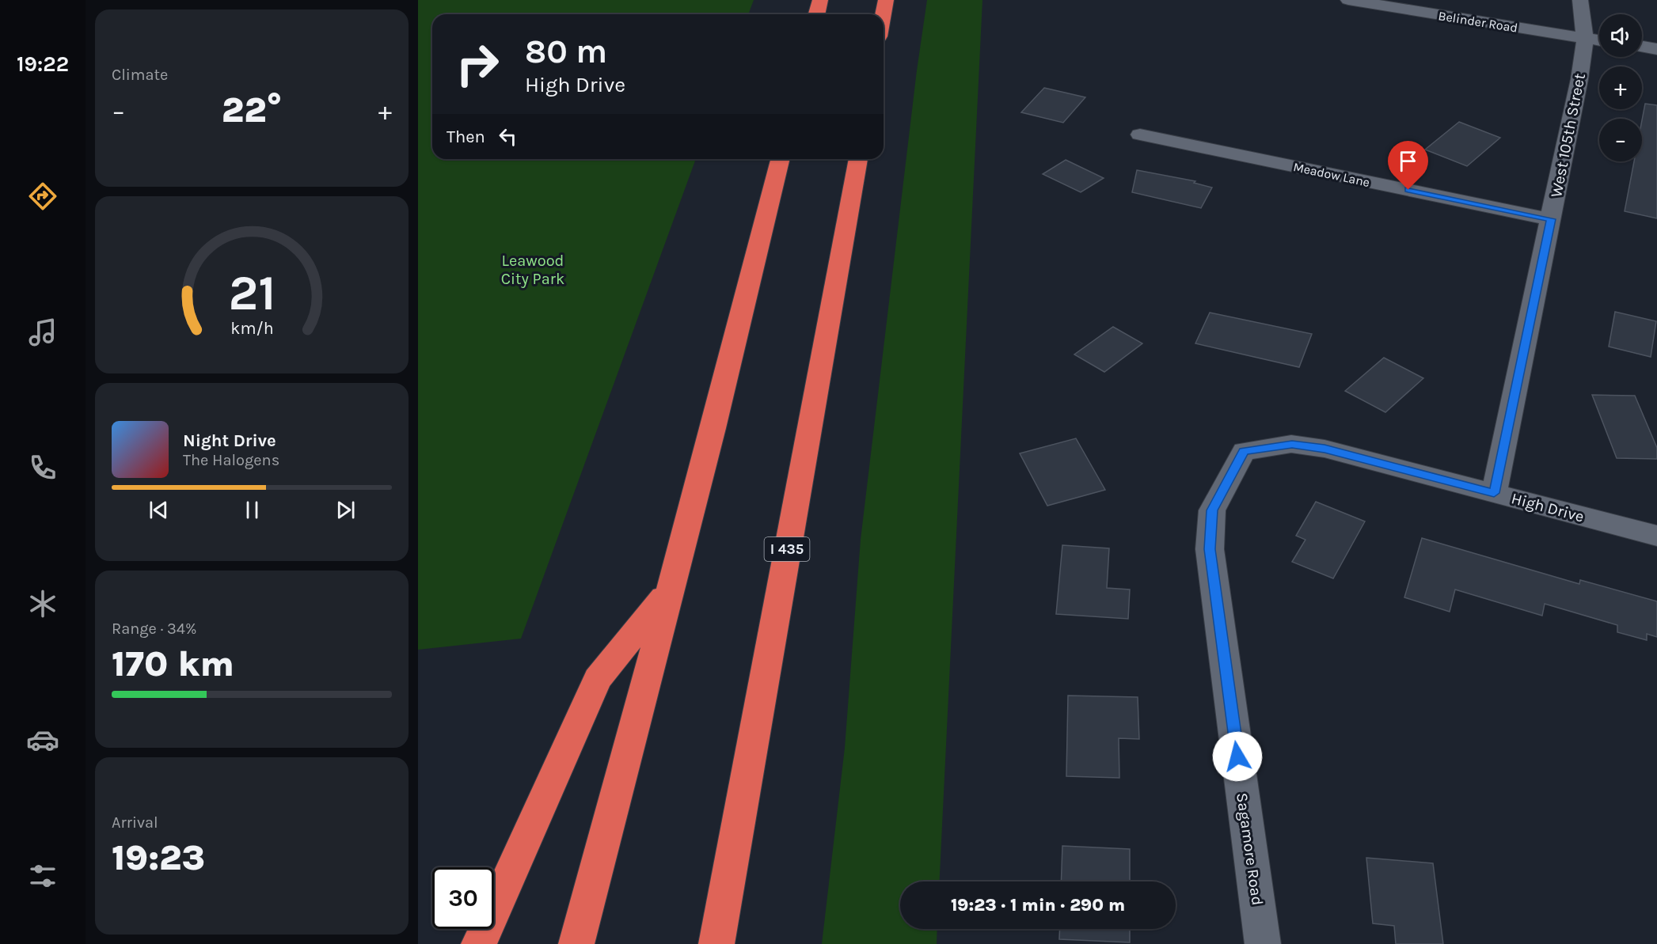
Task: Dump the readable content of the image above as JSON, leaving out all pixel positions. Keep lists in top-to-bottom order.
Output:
{
  "streets": {
    "highway": ["I 435"],
    "street": [
      "Belinder Road",
      "West 105th Street",
      "Meadow Lane",
      "High Drive",
      "Sagamore Road"
    ]
  },
  "crossings": [
    ["Belinder Road", "West 105th Street"],
    ["West 105th Street", "Meadow Lane"],
    ["West 105th Street", "High Drive"],
    ["High Drive", "Sagamore Road"]
  ],
  "parks": ["Leawood City Park"],
  "page": {
    "tabs": "19:22",
    "tile": [
      "Climate",
      ["Range · 34%", "170 km"],
      ["Arrival", "19:23"]
    ],
    "map_buttons": ["+", "−"],
    "turn": ["80 m", "High Drive"],
    "heat": ["−", "22°", "+"],
    "then": "Then",
    "song": ["Night Drive", "The Halogens"],
    "limit": "30",
    "trip": "19:23 · 1 min · 290 m",
    "gauge": ["21", "km/h"]
  }
}
